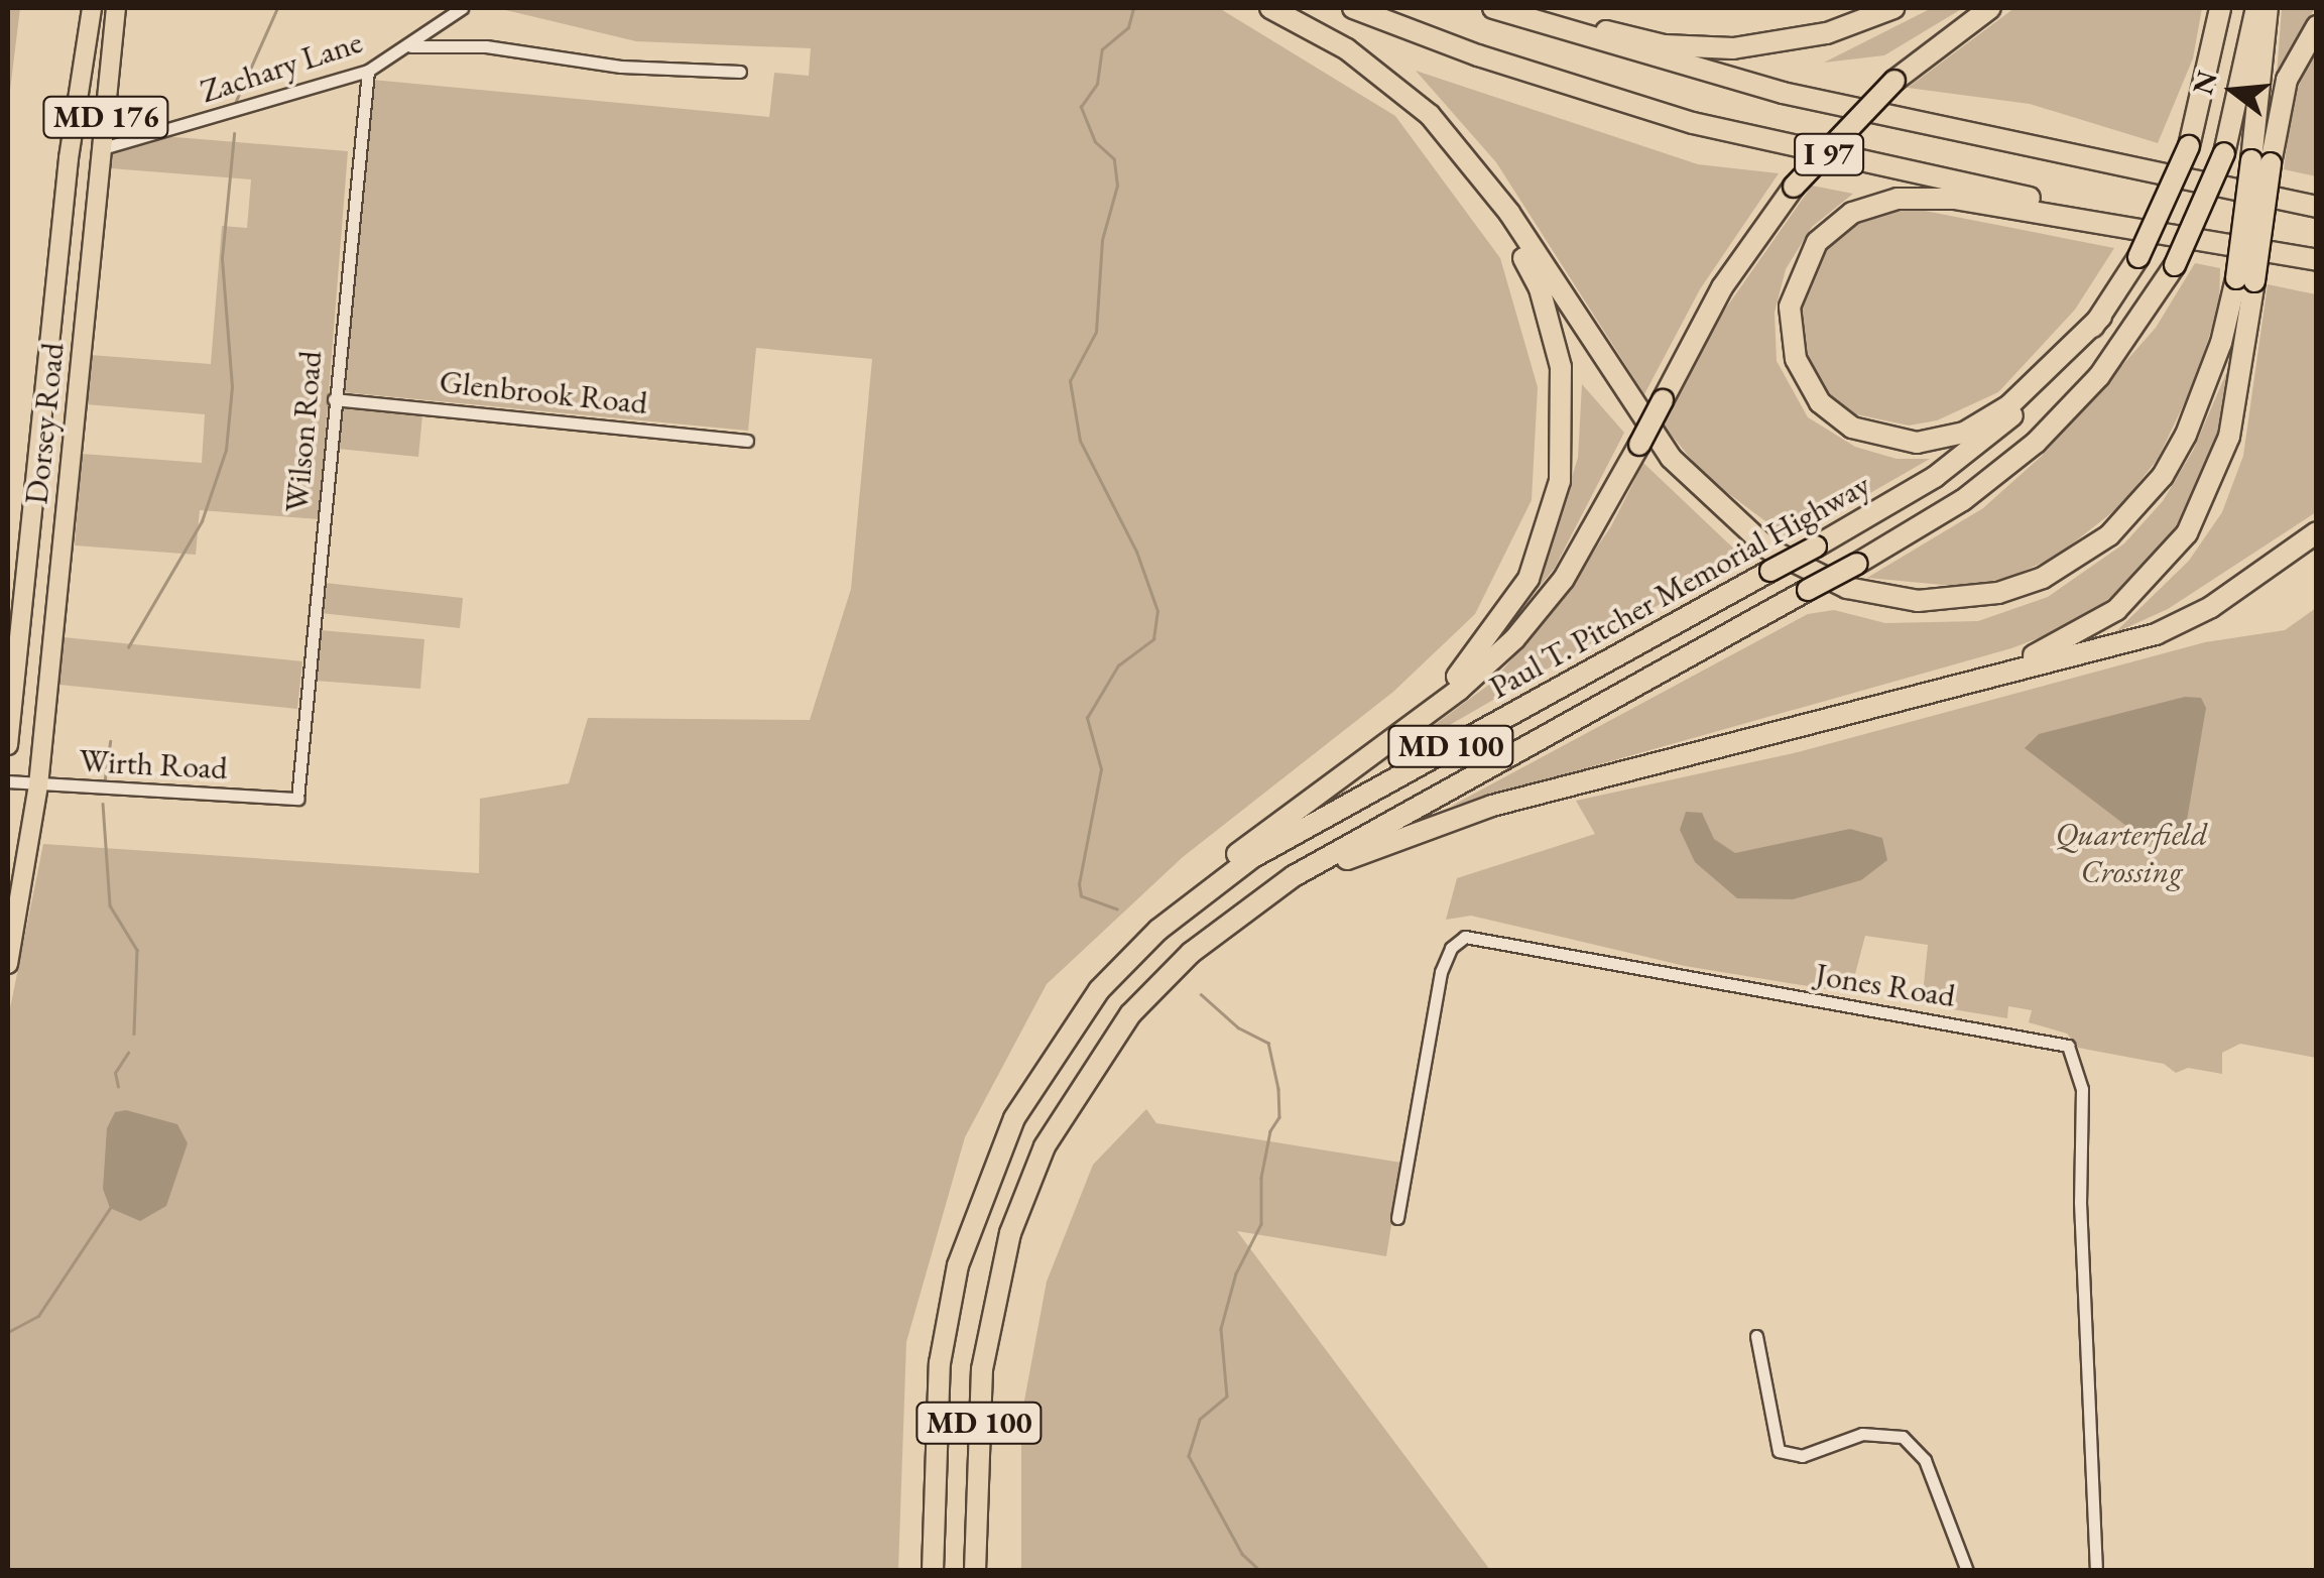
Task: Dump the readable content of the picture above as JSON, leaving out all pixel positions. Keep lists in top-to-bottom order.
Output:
{
  "streets": {
    "highway": ["I 97", "Paul T. Pitcher Memorial Highway", "MD 100"],
    "main road": ["MD 176", "Dorsey Road"],
    "street": [
      "Zachary Lane",
      "Glenbrook Road",
      "Wilson Road",
      "Wirth Road",
      "Jones Road"
    ]
  },
  "crossings": [
    ["Zachary Lane", "Dorsey Road"],
    ["Zachary Lane", "Wilson Road"],
    ["Glenbrook Road", "Wilson Road"],
    ["Dorsey Road", "Wirth Road"],
    ["Wilson Road", "Wirth Road"]
  ],
  "parks": ["Quarterfield Crossing"],
  "north": "left"
}
